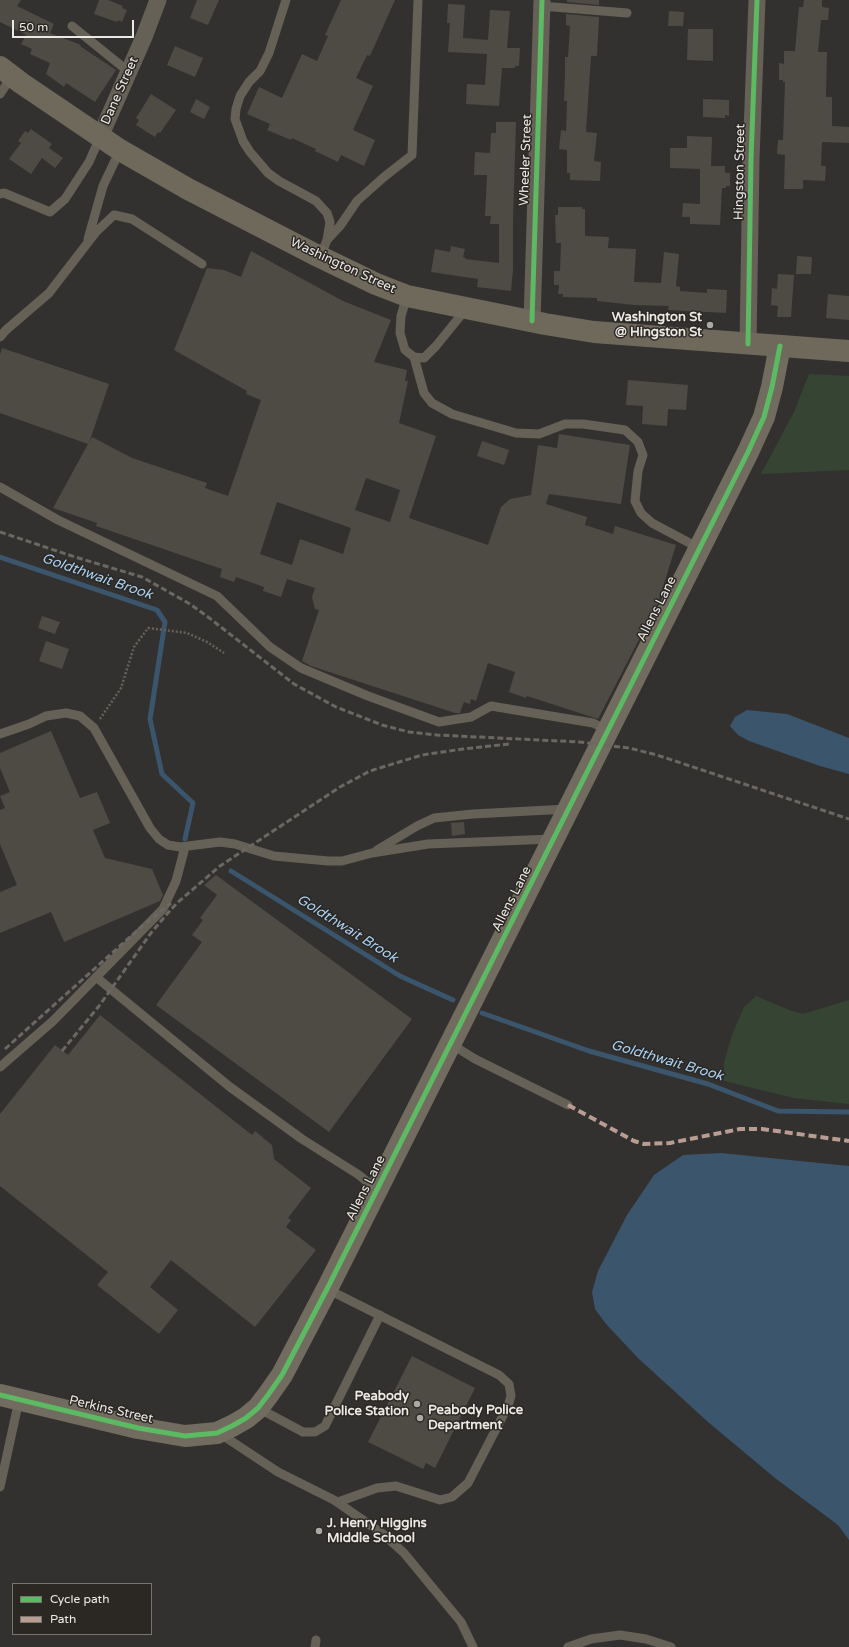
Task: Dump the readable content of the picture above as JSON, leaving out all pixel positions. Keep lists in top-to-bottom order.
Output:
{
  "streets": {
    "main road": ["Washington Street"],
    "street": [
      "Dane Street",
      "Wheeler Street",
      "Hingston Street",
      "Allens Lane",
      "Perkins Street"
    ]
  },
  "crossings": [
    ["Dane Street", "Washington Street"],
    ["Wheeler Street", "Washington Street"],
    ["Hingston Street", "Washington Street"],
    ["Washington Street", "Allens Lane"],
    ["Allens Lane", "Perkins Street"]
  ],
  "water": ["Goldthwait Brook"],
  "places": [
    "Washington St @ Hingston St",
    "Peabody Police Station",
    "Peabody Police Department",
    "J. Henry Higgins Middle School"
  ],
  "legend": ["Cycle path", "Path"],
  "scale_bar": "50 m"
}
